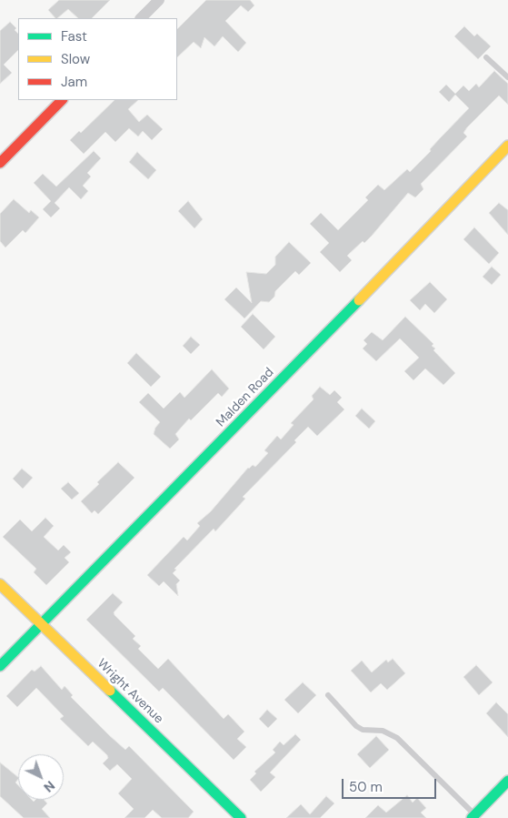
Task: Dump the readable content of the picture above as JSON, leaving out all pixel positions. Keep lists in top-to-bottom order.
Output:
{
  "streets": {
    "street": ["Malden Road", "Wright Avenue"]
  },
  "crossings": [
    ["Malden Road", "Wright Avenue"]
  ],
  "legend": ["Fast", "Slow", "Jam"],
  "scale_bar": "50 m",
  "north": "bottom right"
}
